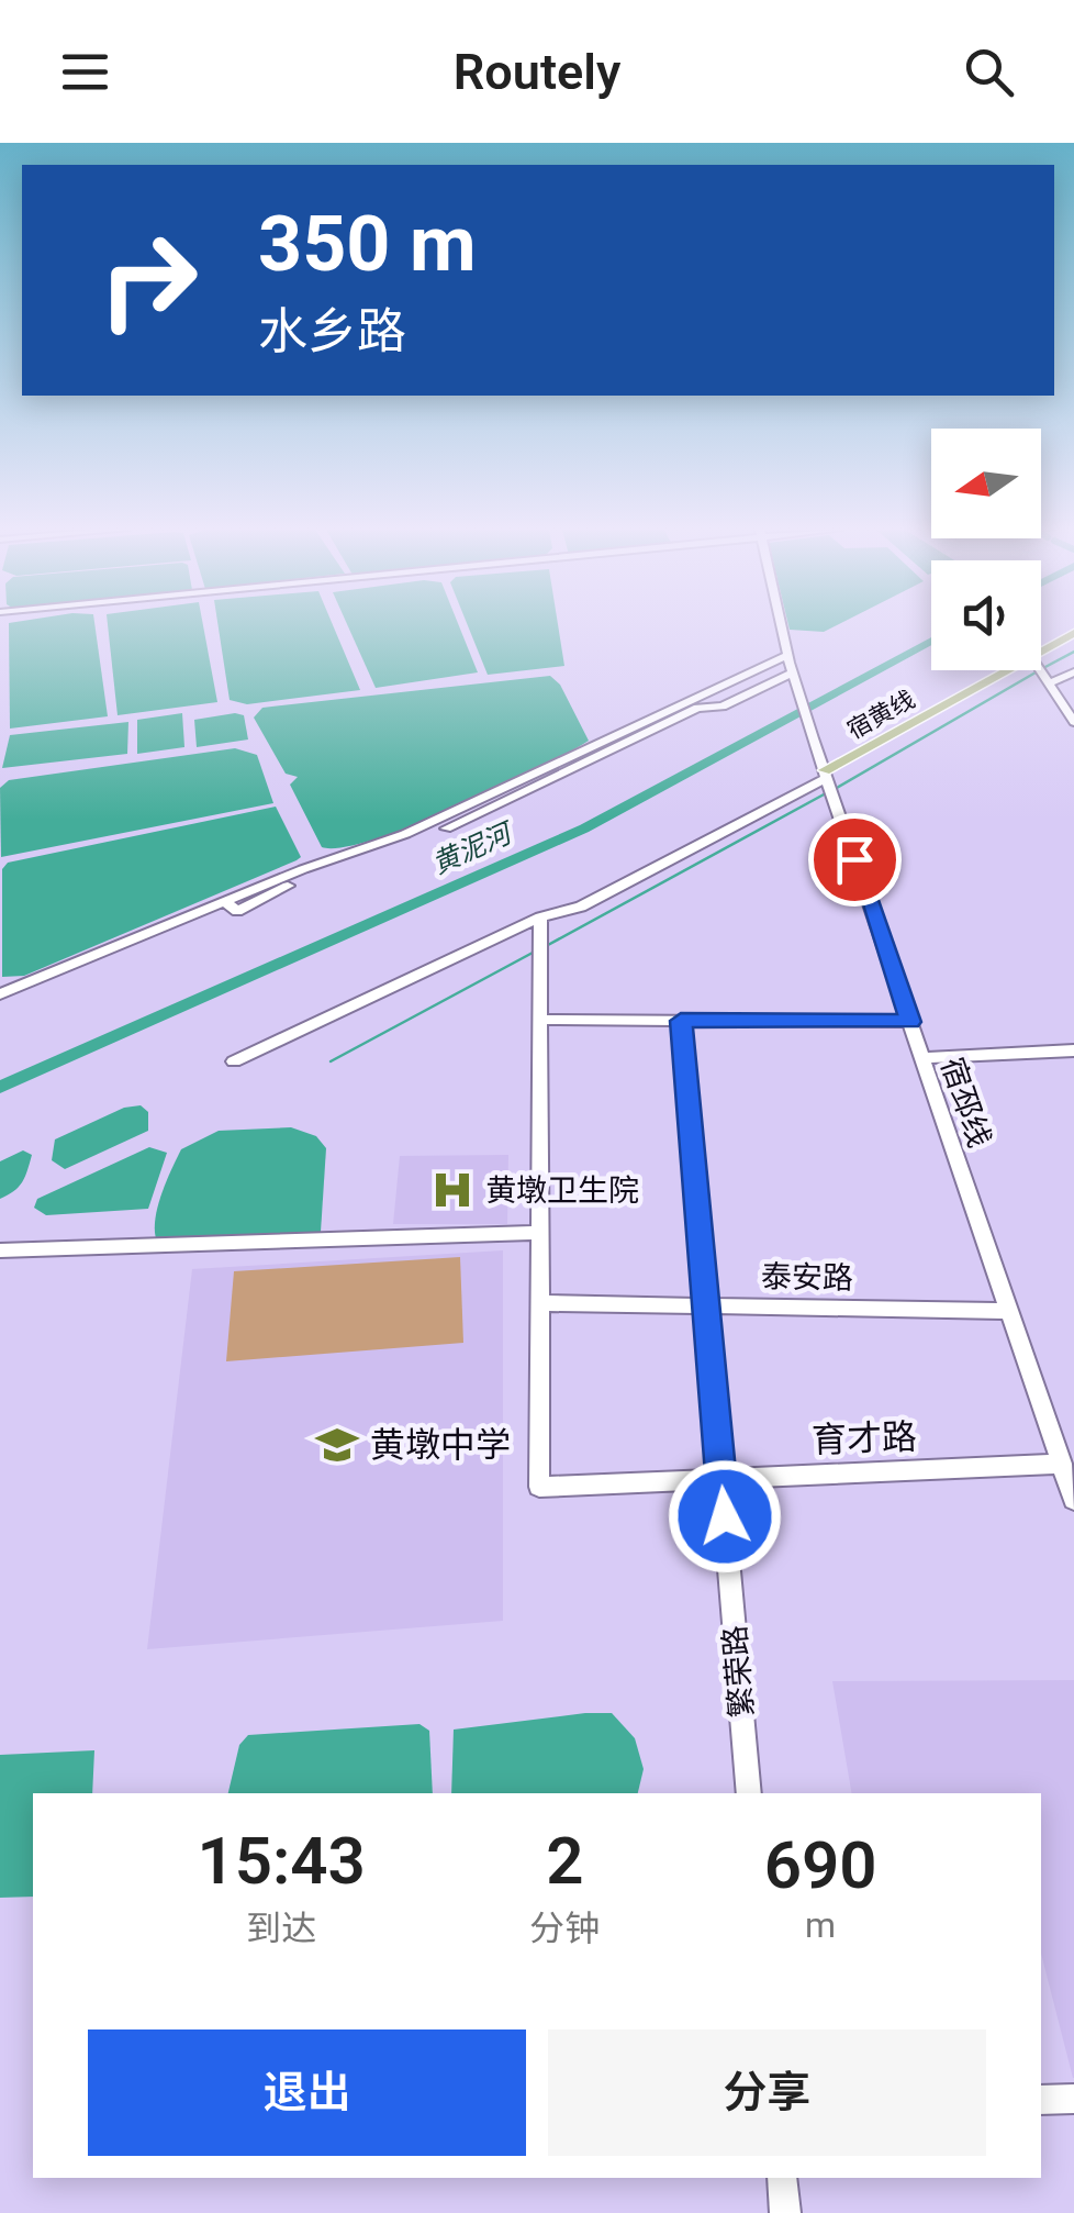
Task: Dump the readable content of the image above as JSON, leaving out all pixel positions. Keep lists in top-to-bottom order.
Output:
{
  "streets": {
    "main road": ["宿黄线"],
    "street": [
      "宿邳线",
      "泰安路",
      "育才路",
      "繁荣路"
    ]
  },
  "crossings": [
    ["宿黄线", "宿邳线"],
    ["宿邳线", "泰安路"],
    ["宿邳线", "育才路"],
    ["泰安路", "育才路"],
    ["泰安路", "繁荣路"],
    ["育才路", "繁荣路"]
  ],
  "water": ["黄泥河"],
  "places": {
    "hospital": ["黄墩卫生院"],
    "school or university": ["黄墩中学"]
  },
  "north": "left",
  "page": {
    "header": "Routely",
    "turn": ["350 m", "水乡路"],
    "eta": [
      "15:43",
      "到达",
      "2",
      "分钟",
      "690",
      "m"
    ],
    "buttons": ["退出", "分享"]
  }
}
